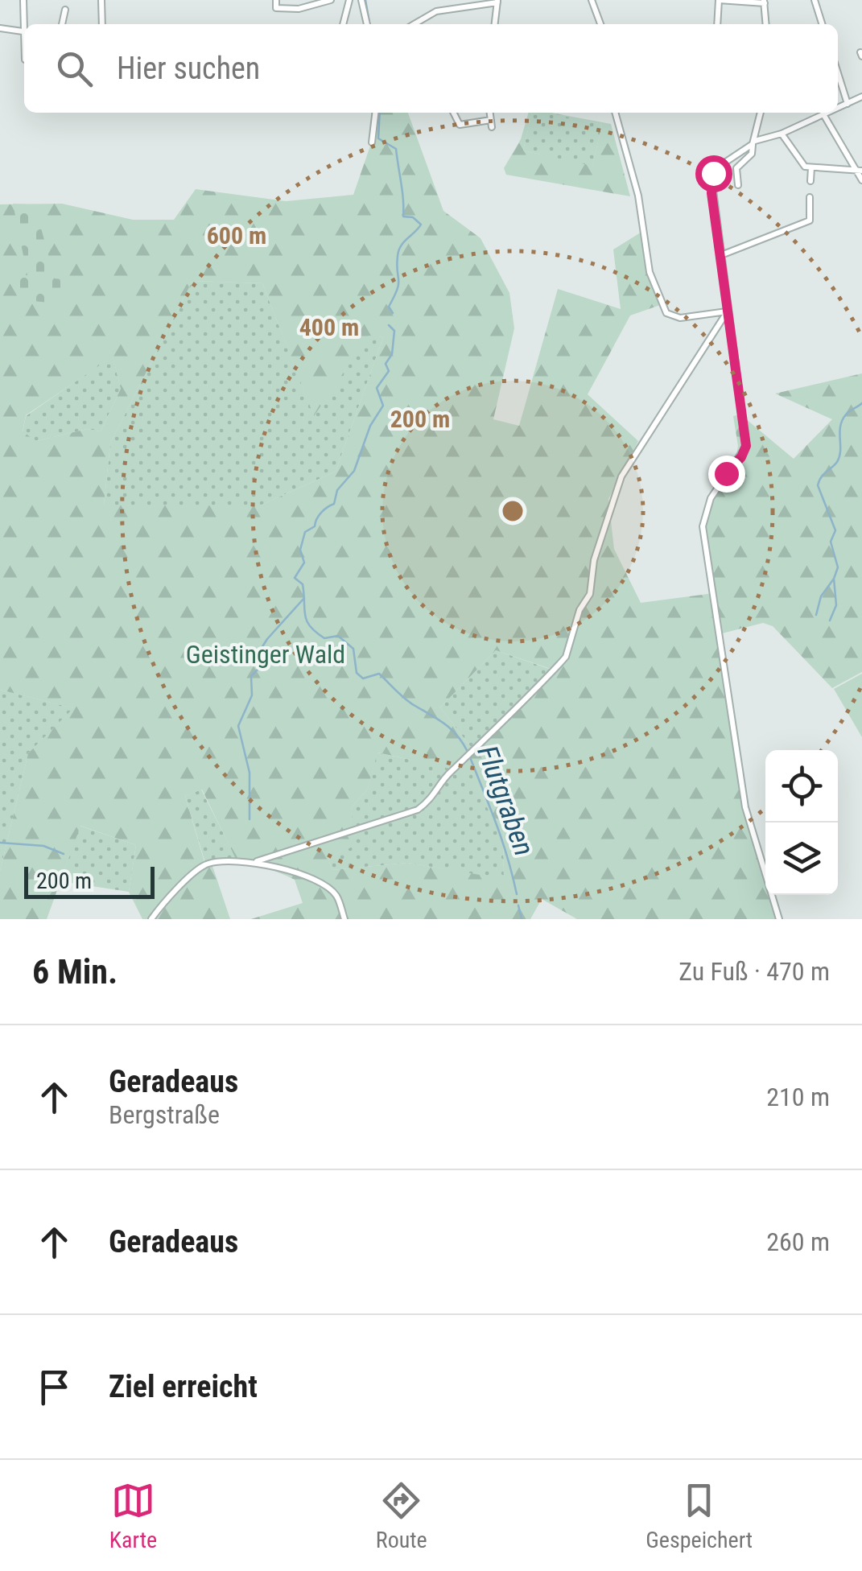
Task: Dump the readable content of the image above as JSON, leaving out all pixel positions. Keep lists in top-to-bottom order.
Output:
{
  "water": ["Flutgraben"],
  "parks": ["Geistinger Wald"],
  "scale_bar": "200 m",
  "page": {
    "search": "Hier suchen",
    "scale": "200 m",
    "heading": ["6 Min.", "Zu Fuß · 470 m"],
    "list": [
      ["Geradeaus", "Bergstraße", "210 m"],
      ["Geradeaus", "260 m"],
      "Ziel erreicht"
    ],
    "nav": ["Karte", "Route", "Gespeichert"]
  },
  "rings": ["600 m", "400 m", "200 m"]
}
